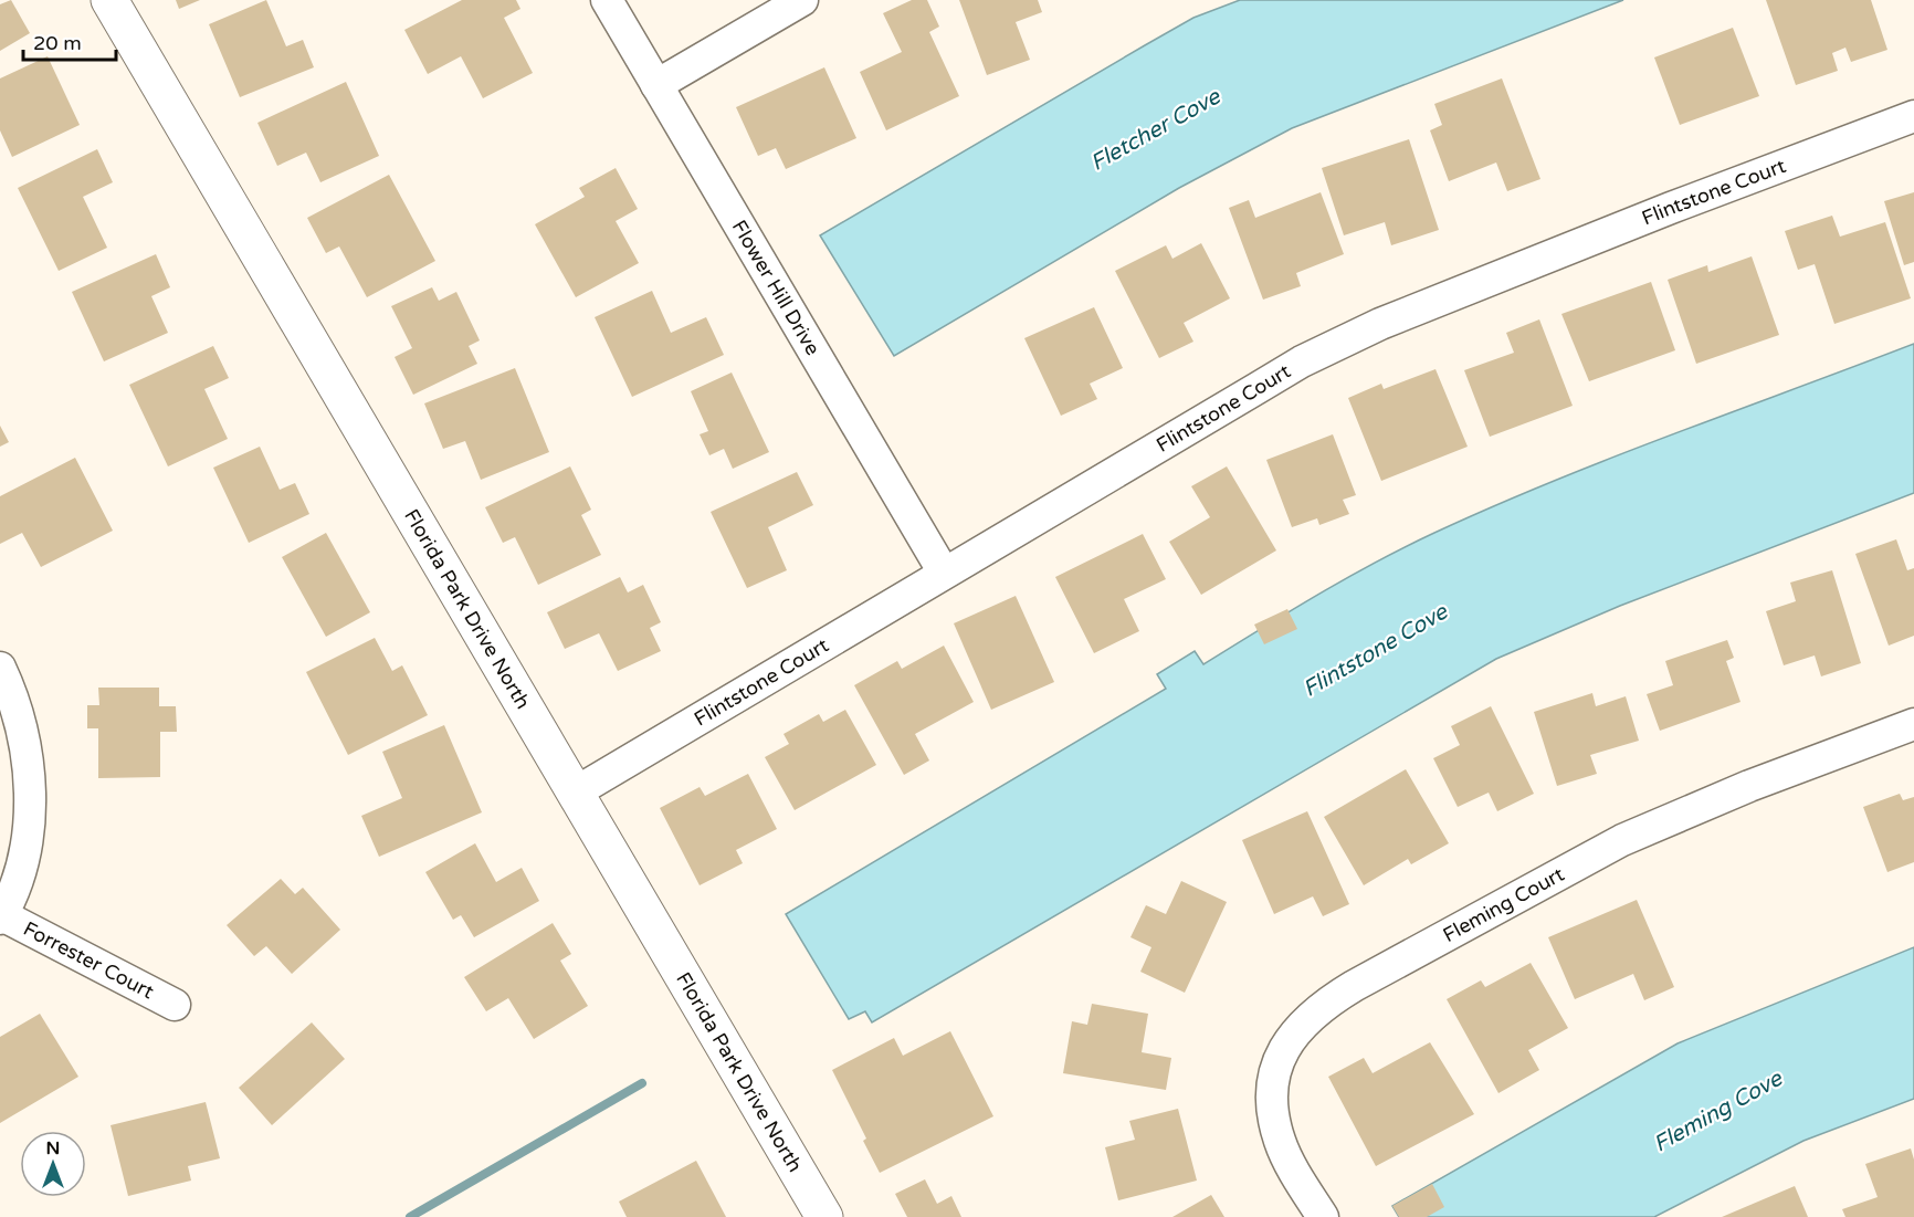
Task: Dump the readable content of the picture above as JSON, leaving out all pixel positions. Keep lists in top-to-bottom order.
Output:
{
  "streets": {
    "street": [
      "Flintstone Court",
      "Flower Hill Drive",
      "Florida Park Drive North",
      "Fleming Court",
      "Forrester Court"
    ]
  },
  "crossings": [
    ["Flintstone Court", "Flower Hill Drive"],
    ["Flintstone Court", "Florida Park Drive North"]
  ],
  "water": ["Fletcher Cove", "Flintstone Cove", "Fleming Cove"],
  "scale_bar": "20 m",
  "north": "top"
}
